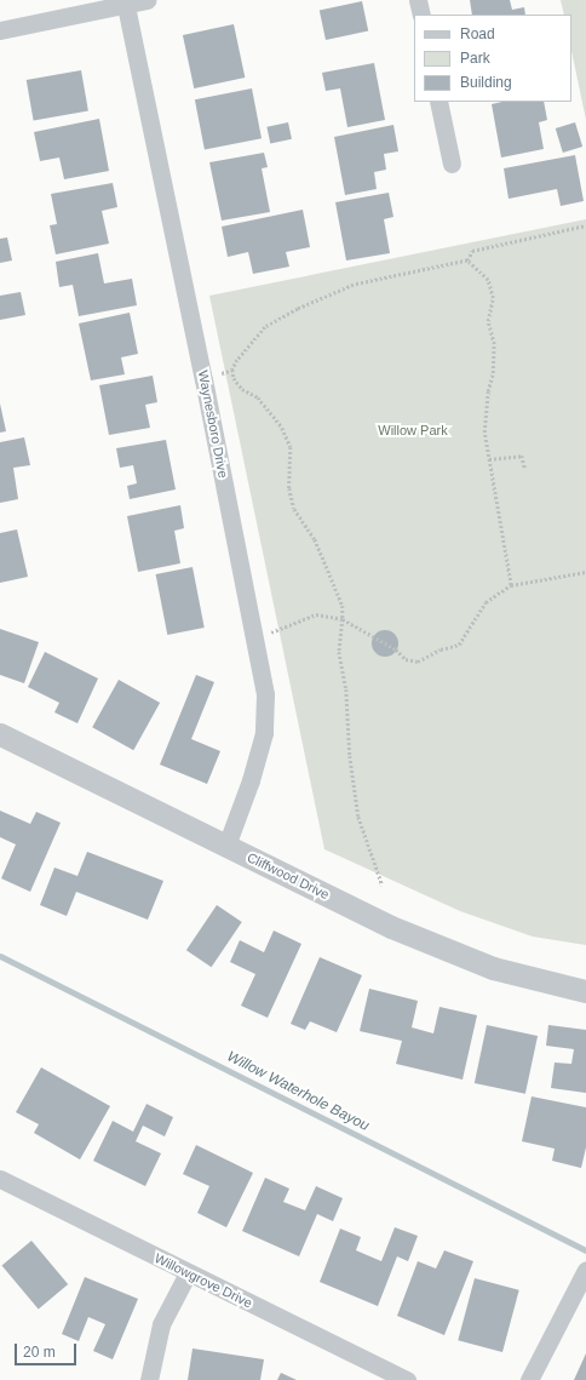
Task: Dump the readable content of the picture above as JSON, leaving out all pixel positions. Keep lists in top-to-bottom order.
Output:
{
  "streets": {
    "street": ["Waynesboro Drive", "Cliffwood Drive", "Willowgrove Drive"]
  },
  "crossings": [
    ["Waynesboro Drive", "Cliffwood Drive"]
  ],
  "water": ["Willow Waterhole Bayou"],
  "parks": ["Willow Park"],
  "legend": ["Road", "Park", "Building"],
  "scale_bar": "20 m"
}
